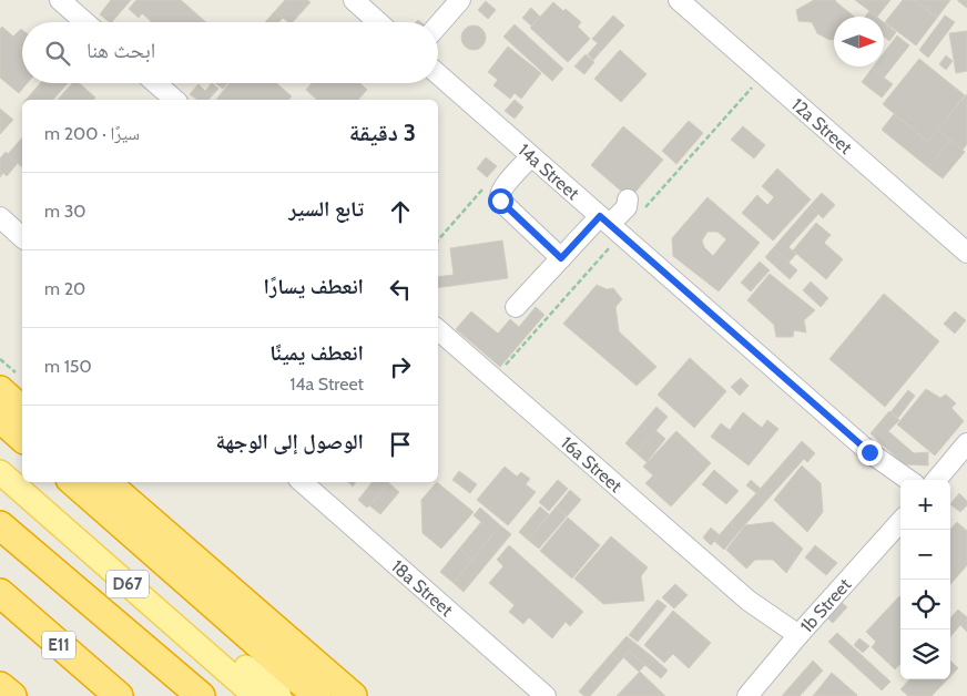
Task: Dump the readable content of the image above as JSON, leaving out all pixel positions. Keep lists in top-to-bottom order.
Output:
{
  "streets": {
    "highway": ["E11"],
    "main road": ["D67"],
    "street": [
      "12a Street",
      "14a Street",
      "16a Street",
      "18a Street",
      "1b Street"
    ]
  },
  "crossings": [
    ["16a Street", "1b Street"]
  ],
  "north": "right",
  "page": {
    "search": "ابحث هنا",
    "heading": ["3 دقيقة", "سيرًا · 200 m"],
    "list": [
      ["تابع السير", "30 m"],
      ["انعطف يسارًا", "20 m"],
      ["انعطف يمينًا", "14a Street", "150 m"],
      "الوصول إلى الوجهة"
    ],
    "map_buttons": ["+", "−"]
  }
}
